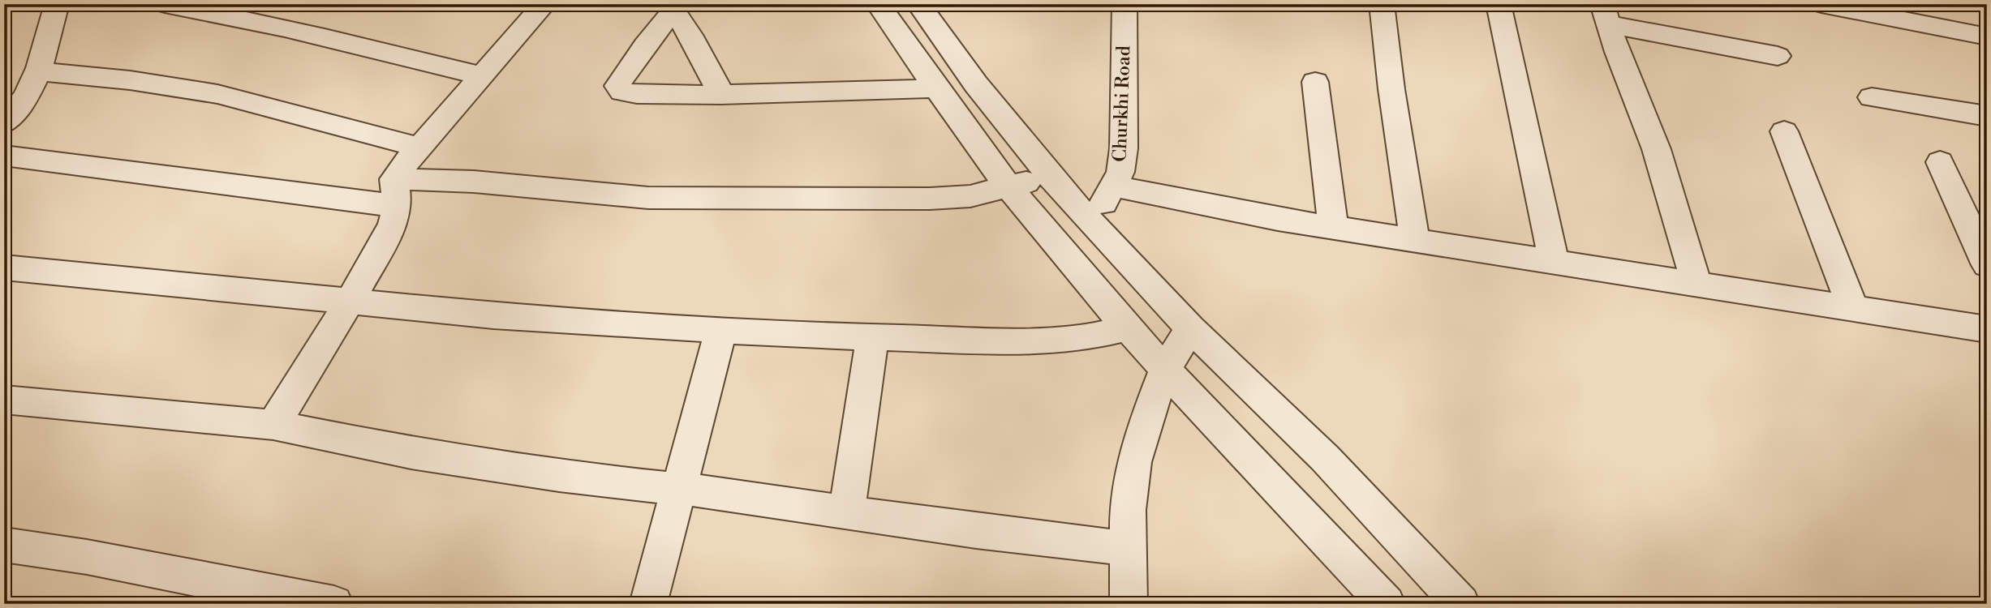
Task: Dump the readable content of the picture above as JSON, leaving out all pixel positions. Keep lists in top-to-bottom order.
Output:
{
  "streets": {
    "street": ["Churkhi Road"]
  }
}
